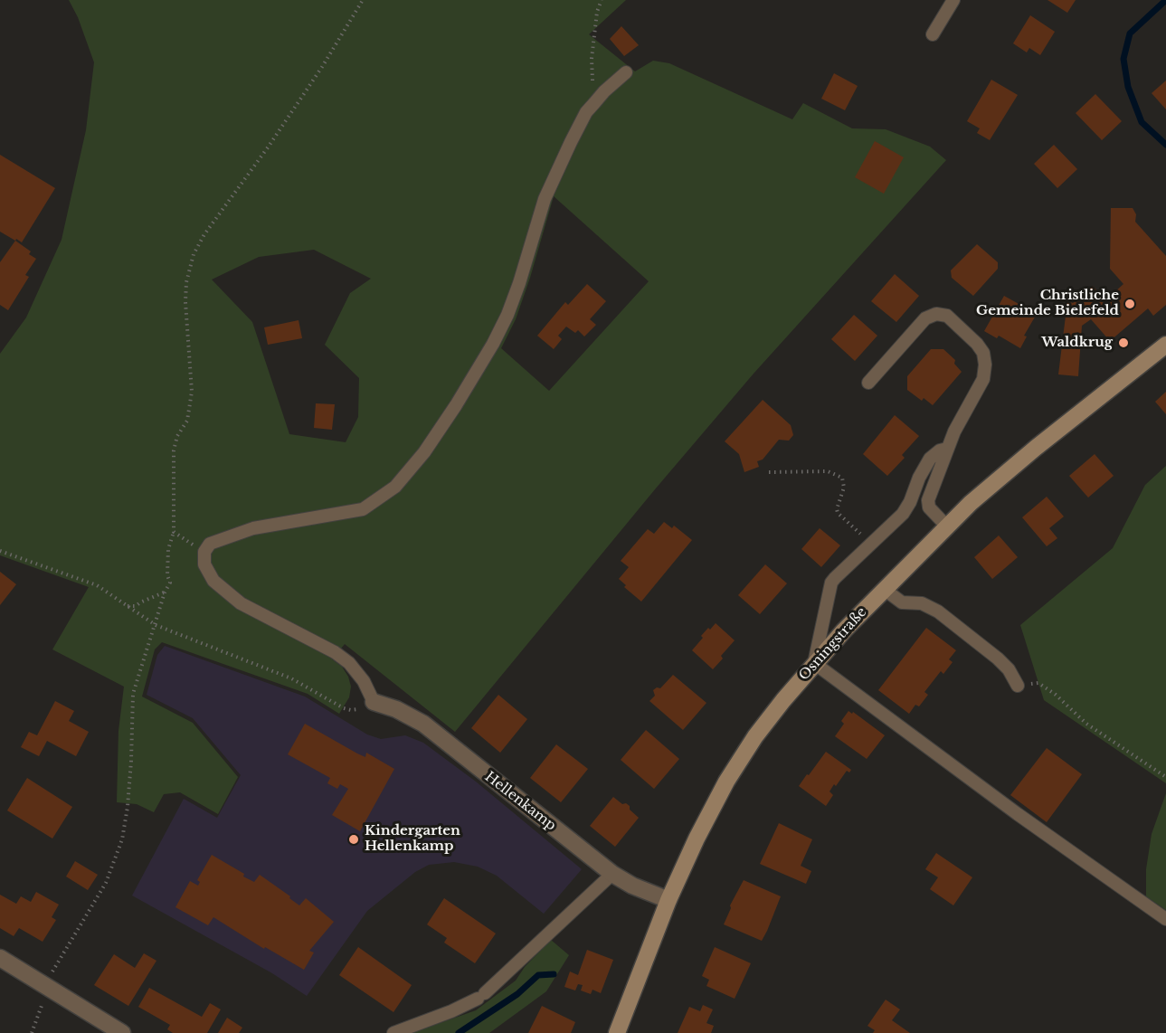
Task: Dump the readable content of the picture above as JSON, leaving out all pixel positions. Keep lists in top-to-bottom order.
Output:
{
  "streets": {
    "main road": ["Osningstraße"],
    "street": ["Hellenkamp"]
  },
  "crossings": [
    ["Osningstraße", "Hellenkamp"]
  ],
  "places": ["Christliche Gemeinde Bielefeld", "Waldkrug", "Kindergarten Hellenkamp"]
}
